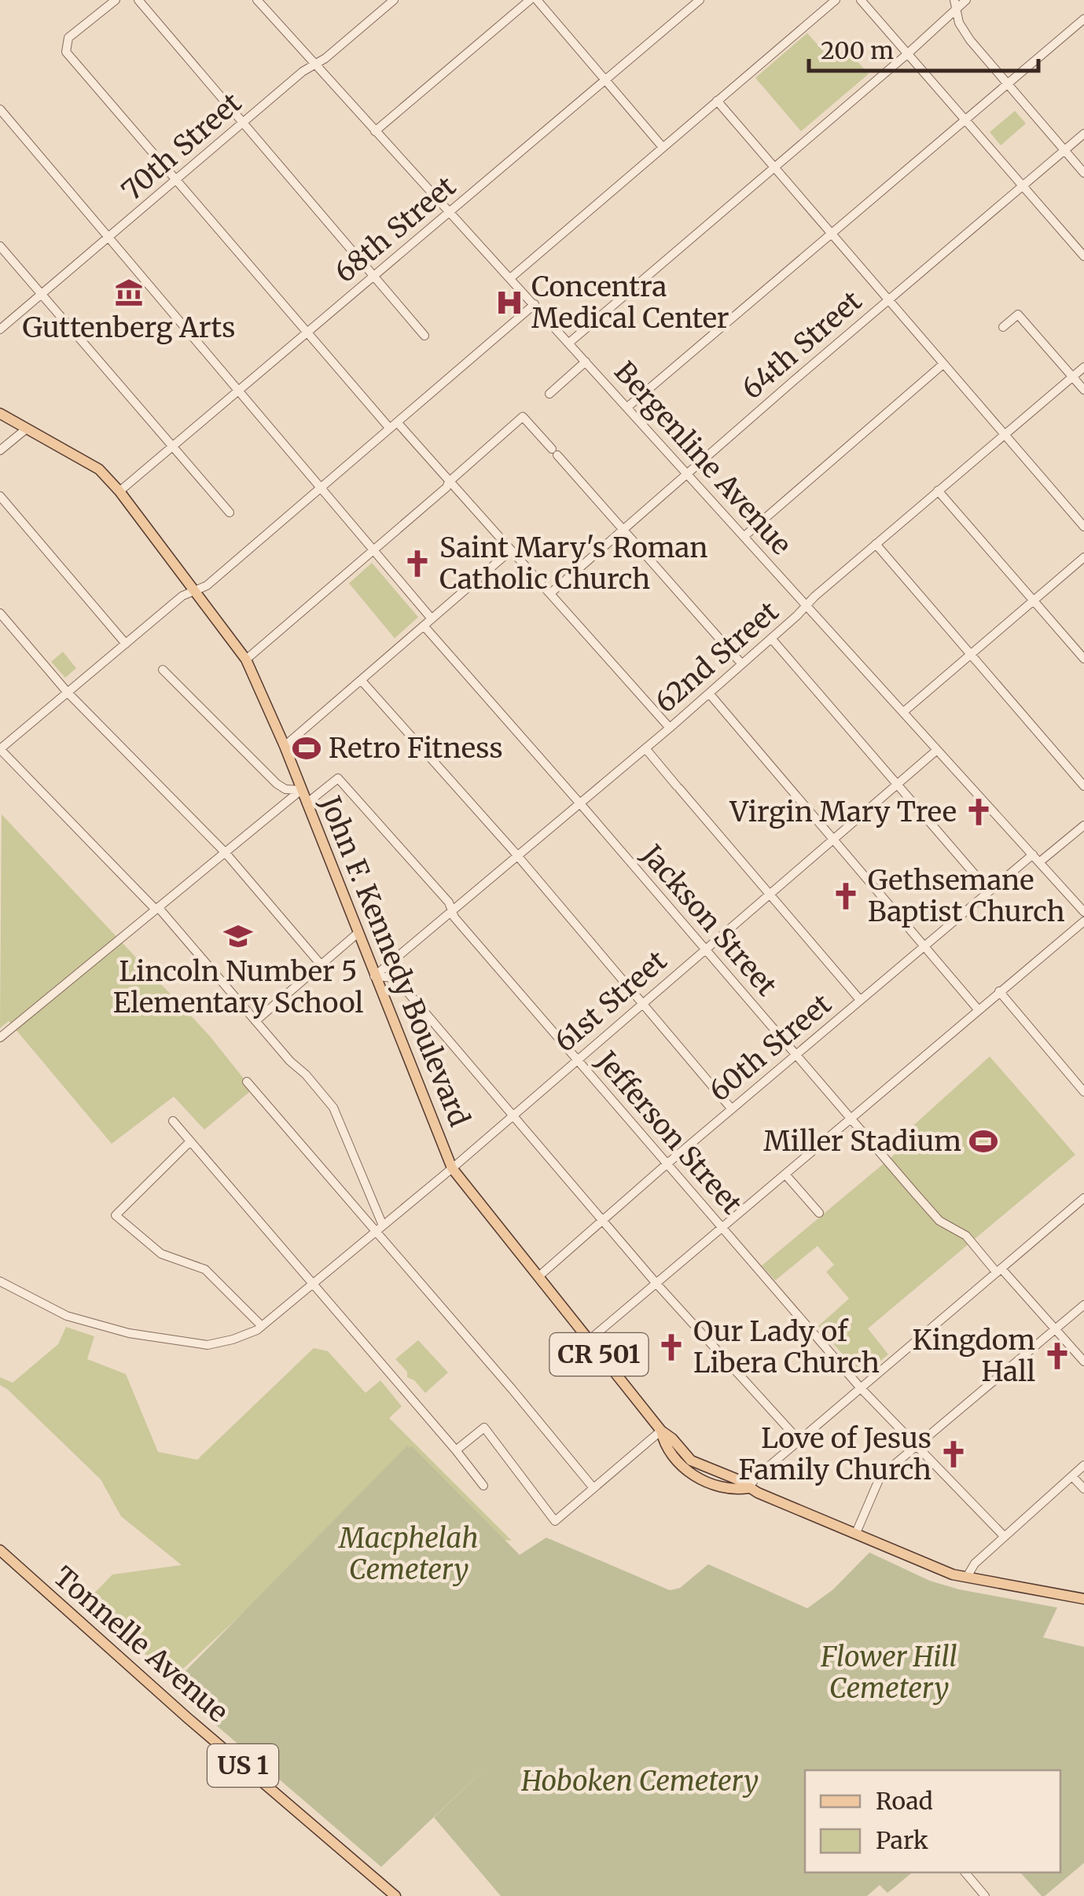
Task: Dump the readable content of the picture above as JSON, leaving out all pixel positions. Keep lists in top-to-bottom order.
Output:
{
  "streets": {
    "main road": [
      "John F. Kennedy Boulevard",
      "CR 501",
      "Tonnelle Avenue",
      "US 1"
    ],
    "street": [
      "70th Street",
      "68th Street",
      "64th Street",
      "Bergenline Avenue",
      "62nd Street",
      "Jackson Street",
      "61st Street",
      "60th Street",
      "Jefferson Street"
    ]
  },
  "crossings": [
    ["70th Street", "Bergenline Avenue"],
    ["68th Street", "Bergenline Avenue"],
    ["68th Street", "John F. Kennedy Boulevard"],
    ["64th Street", "Bergenline Avenue"],
    ["Bergenline Avenue", "62nd Street"],
    ["Bergenline Avenue", "61st Street"],
    ["Bergenline Avenue", "60th Street"],
    ["62nd Street", "Jackson Street"],
    ["62nd Street", "John F. Kennedy Boulevard"],
    ["62nd Street", "Jefferson Street"],
    ["Jackson Street", "61st Street"],
    ["Jackson Street", "60th Street"],
    ["John F. Kennedy Boulevard", "61st Street"],
    ["John F. Kennedy Boulevard", "60th Street"],
    ["John F. Kennedy Boulevard", "Jefferson Street"],
    ["61st Street", "Jefferson Street"],
    ["60th Street", "Jefferson Street"]
  ],
  "parks": ["Macphelah Cemetery", "Flower Hill Cemetery", "Hoboken Cemetery"],
  "places": {
    "museum": ["Guttenberg Arts"],
    "hospital": ["Concentra Medical Center"],
    "church": [
      "Saint Mary's Roman Catholic Church",
      "Virgin Mary Tree",
      "Gethsemane Baptist Church",
      "Our Lady of Libera Church",
      "Kingdom Hall",
      "Love of Jesus Family Church"
    ],
    "sports": ["Retro Fitness", "Miller Stadium"],
    "school or university": ["Lincoln Number 5 Elementary School"]
  },
  "legend": ["Road", "Park"],
  "scale_bar": "200 m"
}
